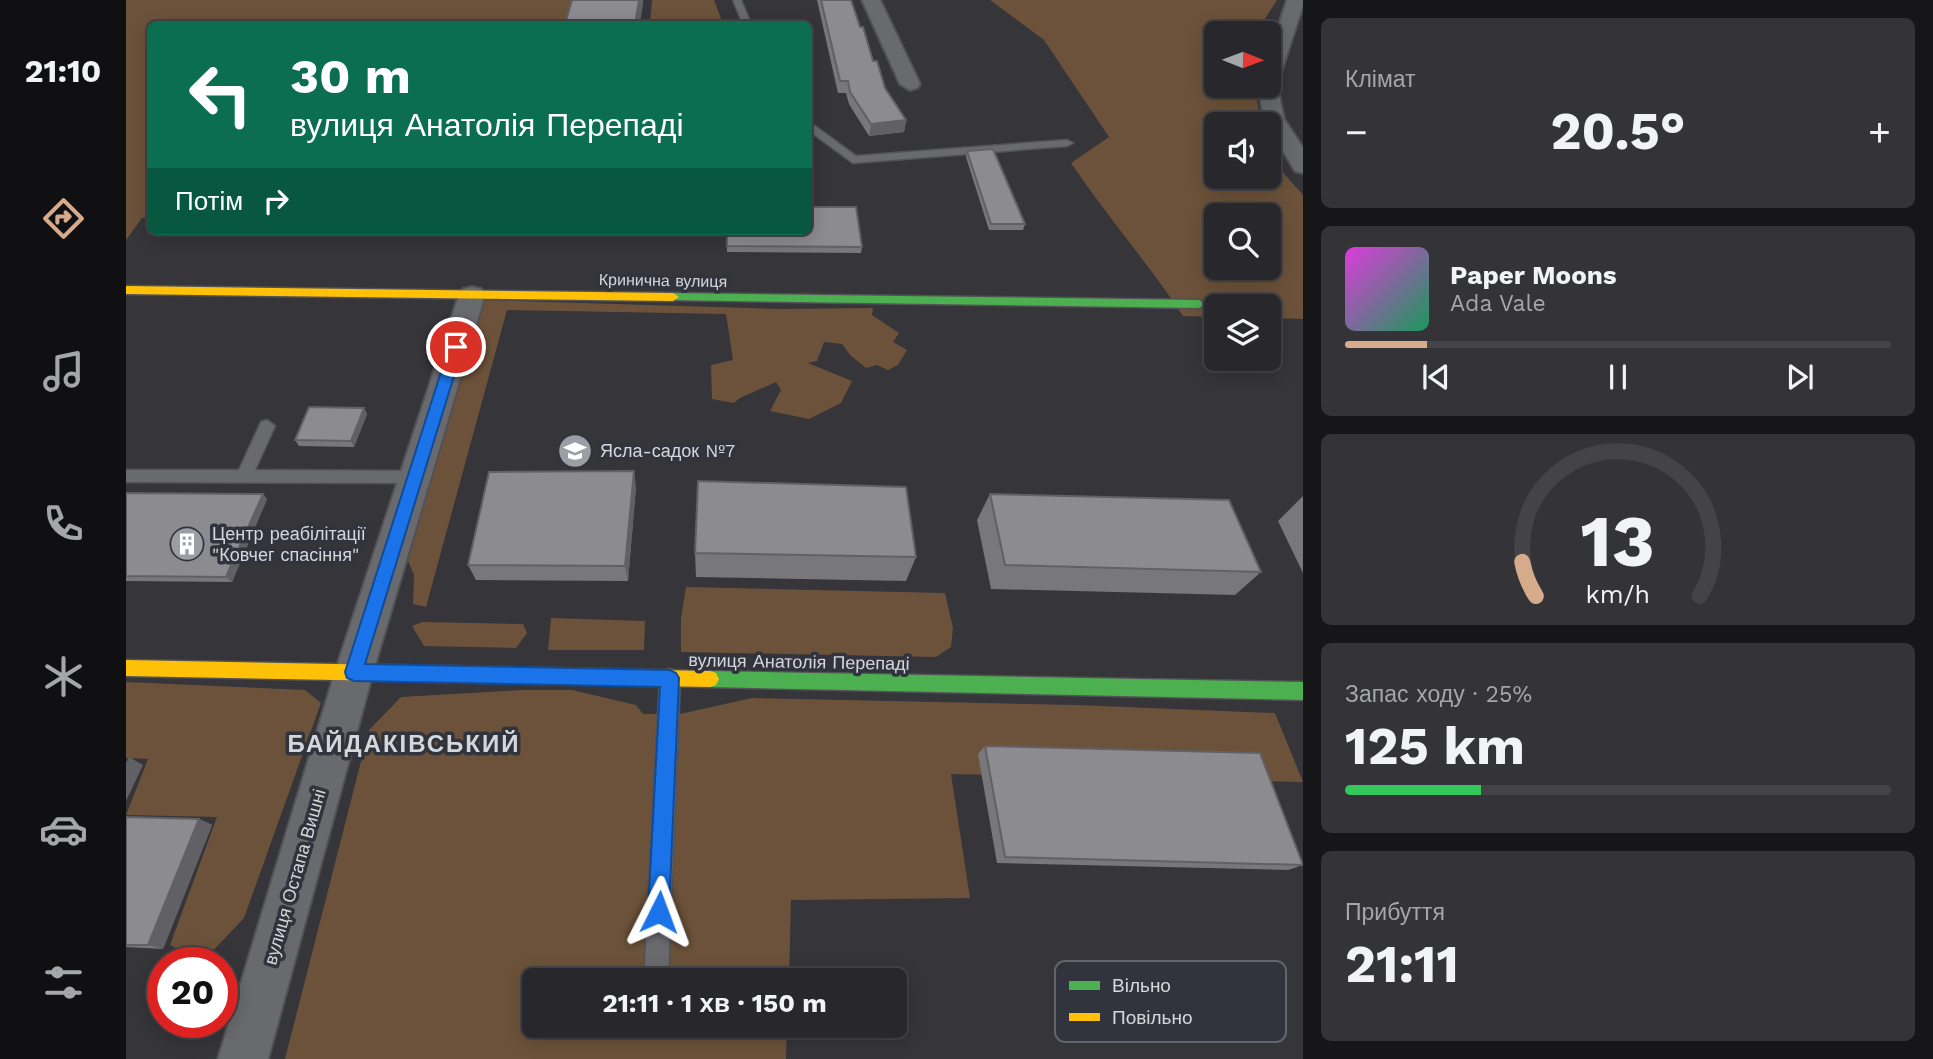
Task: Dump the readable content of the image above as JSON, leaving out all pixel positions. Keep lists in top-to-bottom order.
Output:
{
  "streets": {
    "street": ["Кринична вулиця", "вулиця Анатолія Перепаді", "вулиця Остапа Вишні"]
  },
  "crossings": [
    ["Кринична вулиця", "вулиця Остапа Вишні"],
    ["вулиця Анатолія Перепаді", "вулиця Остапа Вишні"]
  ],
  "districts": ["БАЙДАКІВСЬКИЙ"],
  "places": {
    "school or university": ["Ясла-садок №7"],
    "building": ["Центр реабілітації \"Ковчег спасіння\""]
  },
  "legend": ["Вільно", "Повільно"],
  "north": "right",
  "page": {
    "tabs": "21:10",
    "tile": [
      "Клімат",
      ["Запас ходу · 25%", "125 km"],
      ["Прибуття", "21:11"]
    ],
    "turn": ["30 m", "вулиця Анатолія Перепаді"],
    "heat": ["−", "20.5°", "+"],
    "then": "Потім",
    "song": ["Paper Moons", "Ada Vale"],
    "limit": "20",
    "trip": "21:11 · 1 хв · 150 m",
    "gauge": ["13", "km/h"]
  }
}
